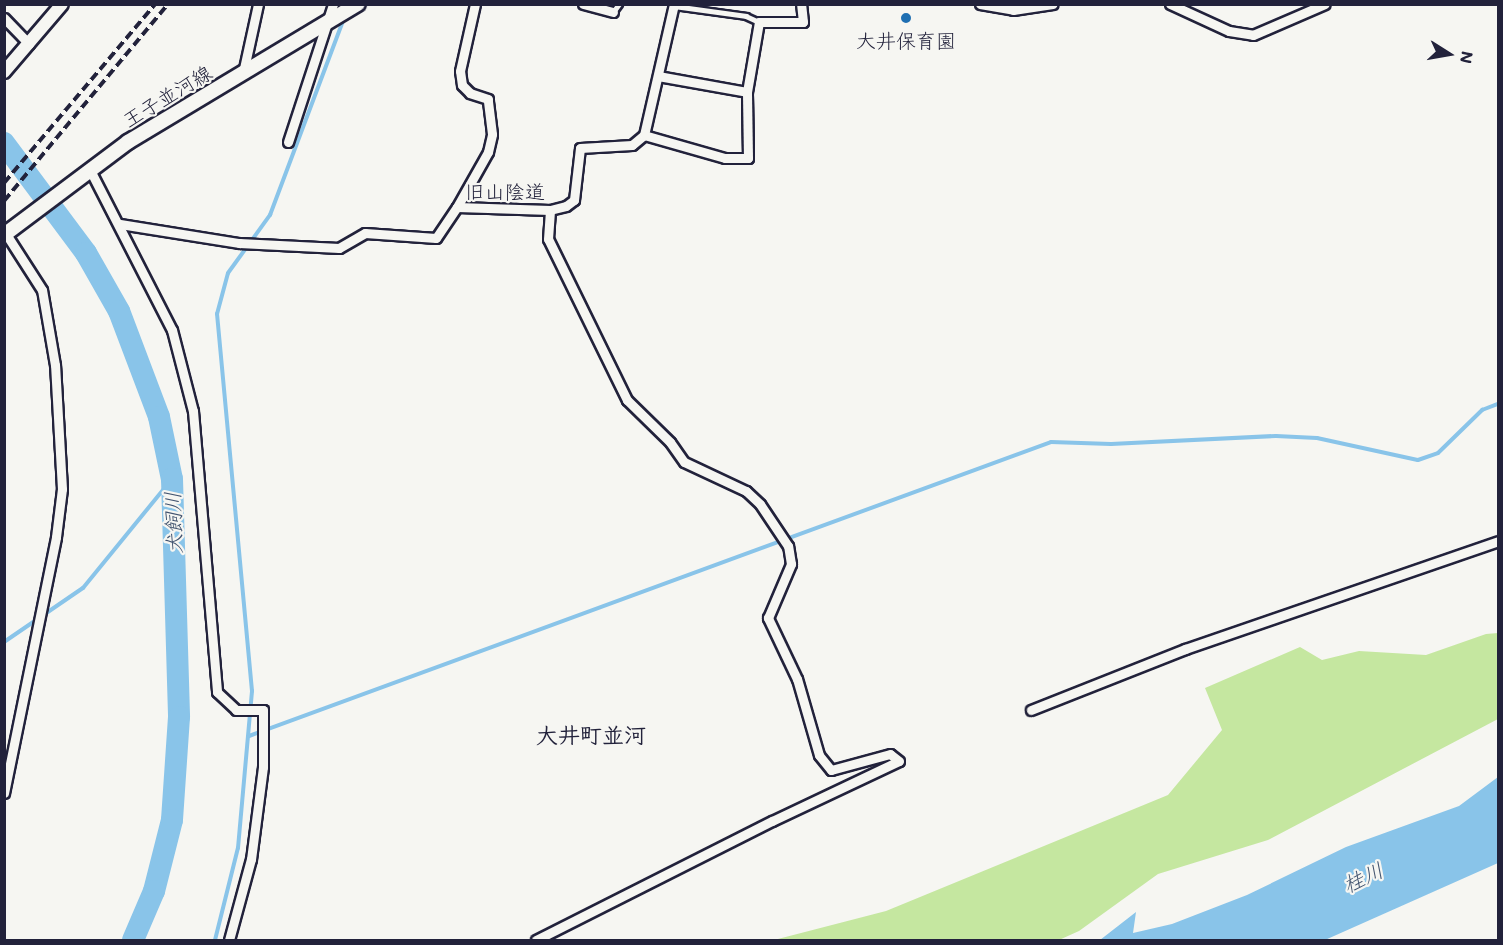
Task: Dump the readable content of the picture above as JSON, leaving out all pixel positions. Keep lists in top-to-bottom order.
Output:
{
  "streets": {
    "main road": ["王子並河線"],
    "street": ["旧山陰道"]
  },
  "districts": ["大井町並河"],
  "water": ["犬飼川", "桂川"],
  "places": ["大井保育園"],
  "north": "right"
}
